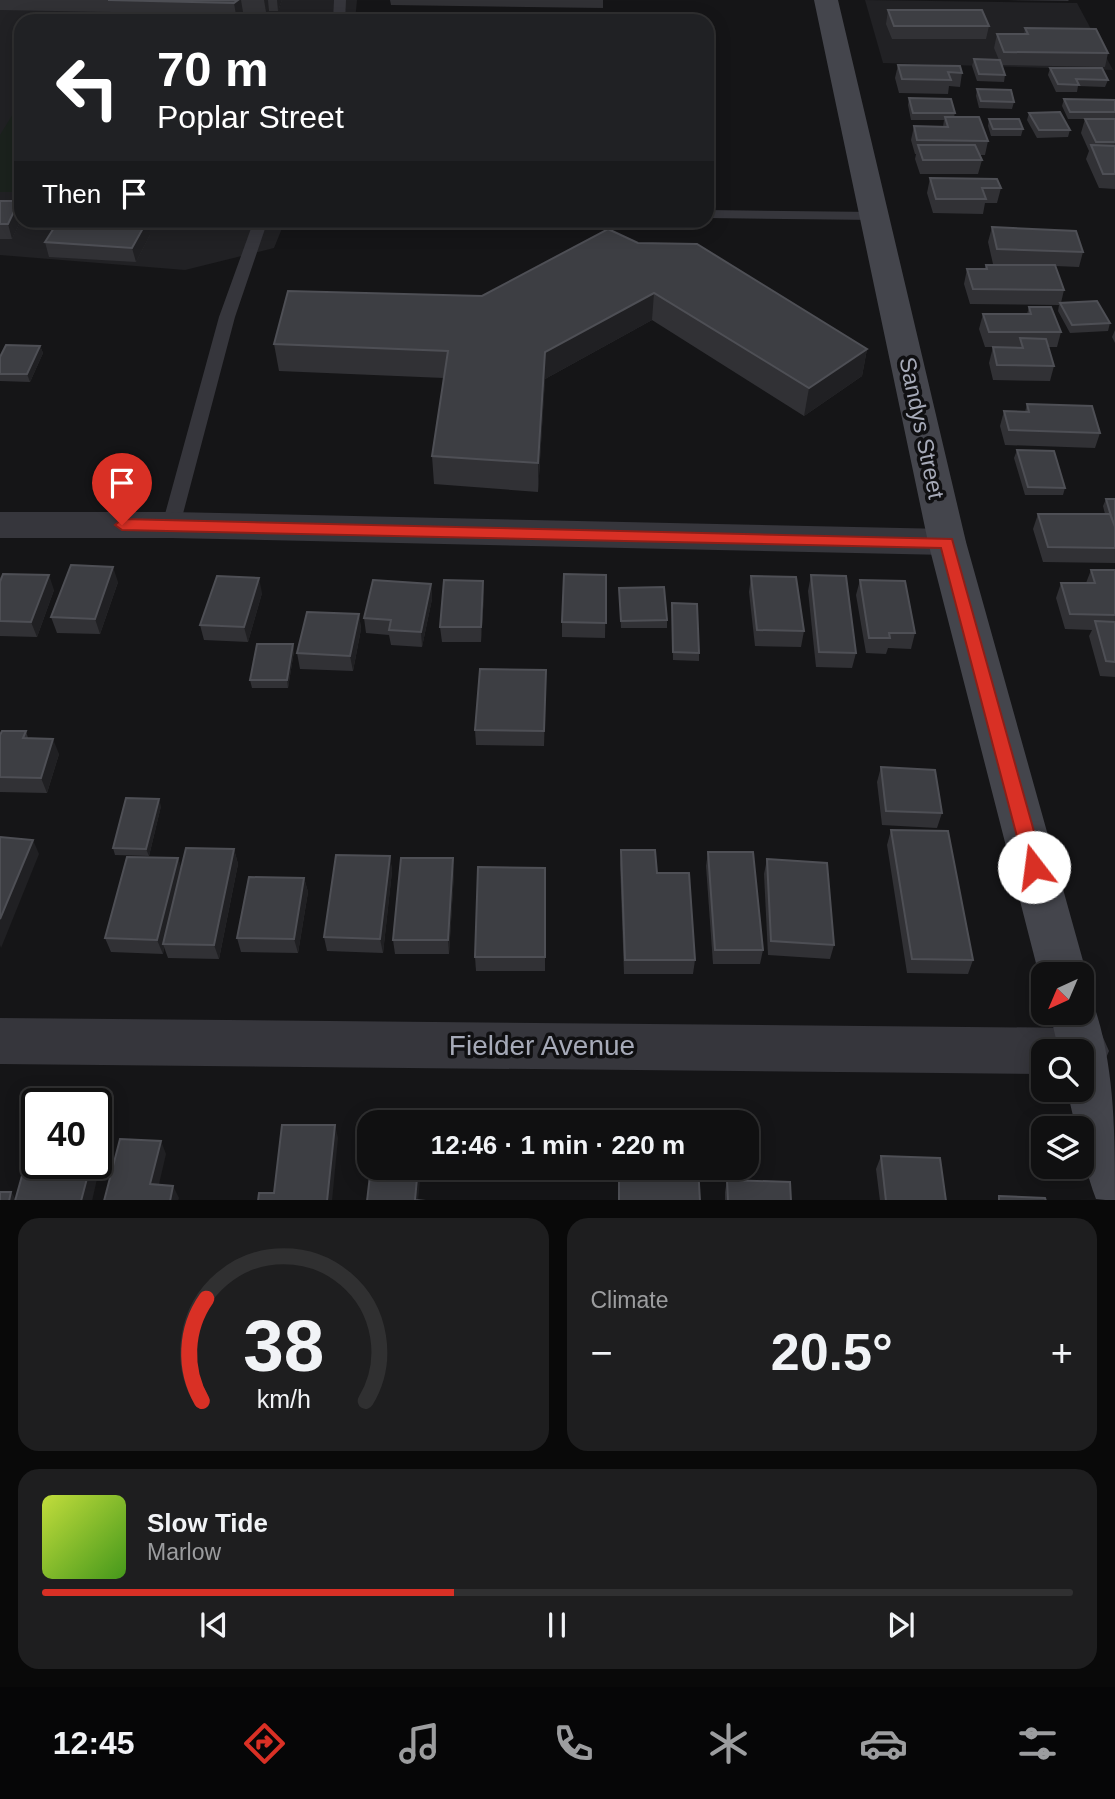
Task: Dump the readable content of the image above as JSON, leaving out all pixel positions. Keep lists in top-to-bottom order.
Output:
{
  "streets": {
    "street": ["Sandys Street", "Fielder Avenue"]
  },
  "north": "bottom left",
  "page": {
    "turn": ["70 m", "Poplar Street"],
    "then": "Then",
    "limit": "40",
    "trip": "12:46 · 1 min · 220 m",
    "tile": "Climate",
    "heat": ["−", "20.5°", "+"],
    "song": ["Slow Tide", "Marlow"],
    "tabs": "12:45",
    "gauge": ["38", "km/h"]
  }
}
